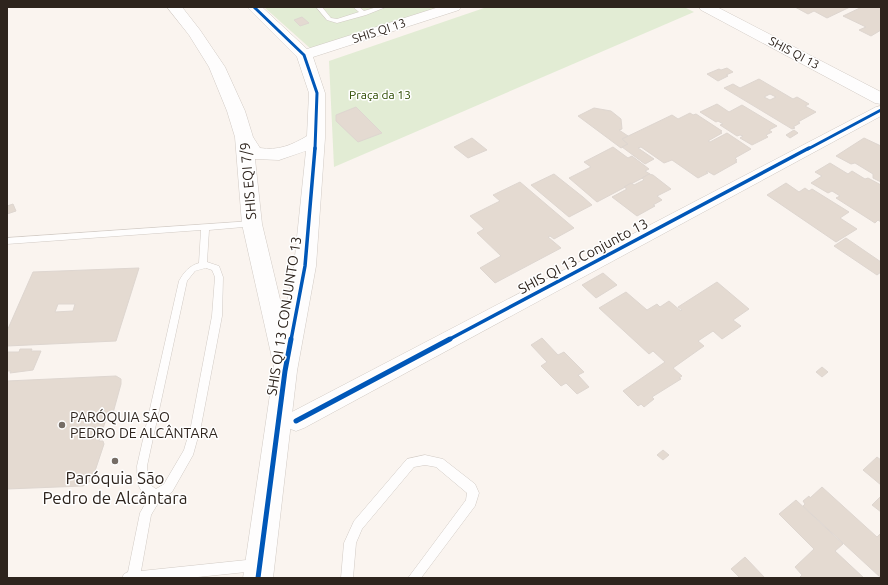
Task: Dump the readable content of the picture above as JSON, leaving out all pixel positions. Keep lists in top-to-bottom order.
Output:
{
  "streets": {
    "street": [
      "SHIS QI 13",
      "SHIS EQI 7/9",
      "SHIS QI 13 Conjunto 13",
      "SHIS QI 13 CONJUNTO 13"
    ]
  },
  "crossings": [
    ["SHIS QI 13", "SHIS QI 13 CONJUNTO 13"],
    ["SHIS EQI 7/9", "SHIS QI 13 CONJUNTO 13"]
  ],
  "parks": ["Praça da 13"],
  "places": ["PARÓQUIA SÃO PEDRO DE ALCÂNTARA", "Paróquia São Pedro de Alcântara"]
}
